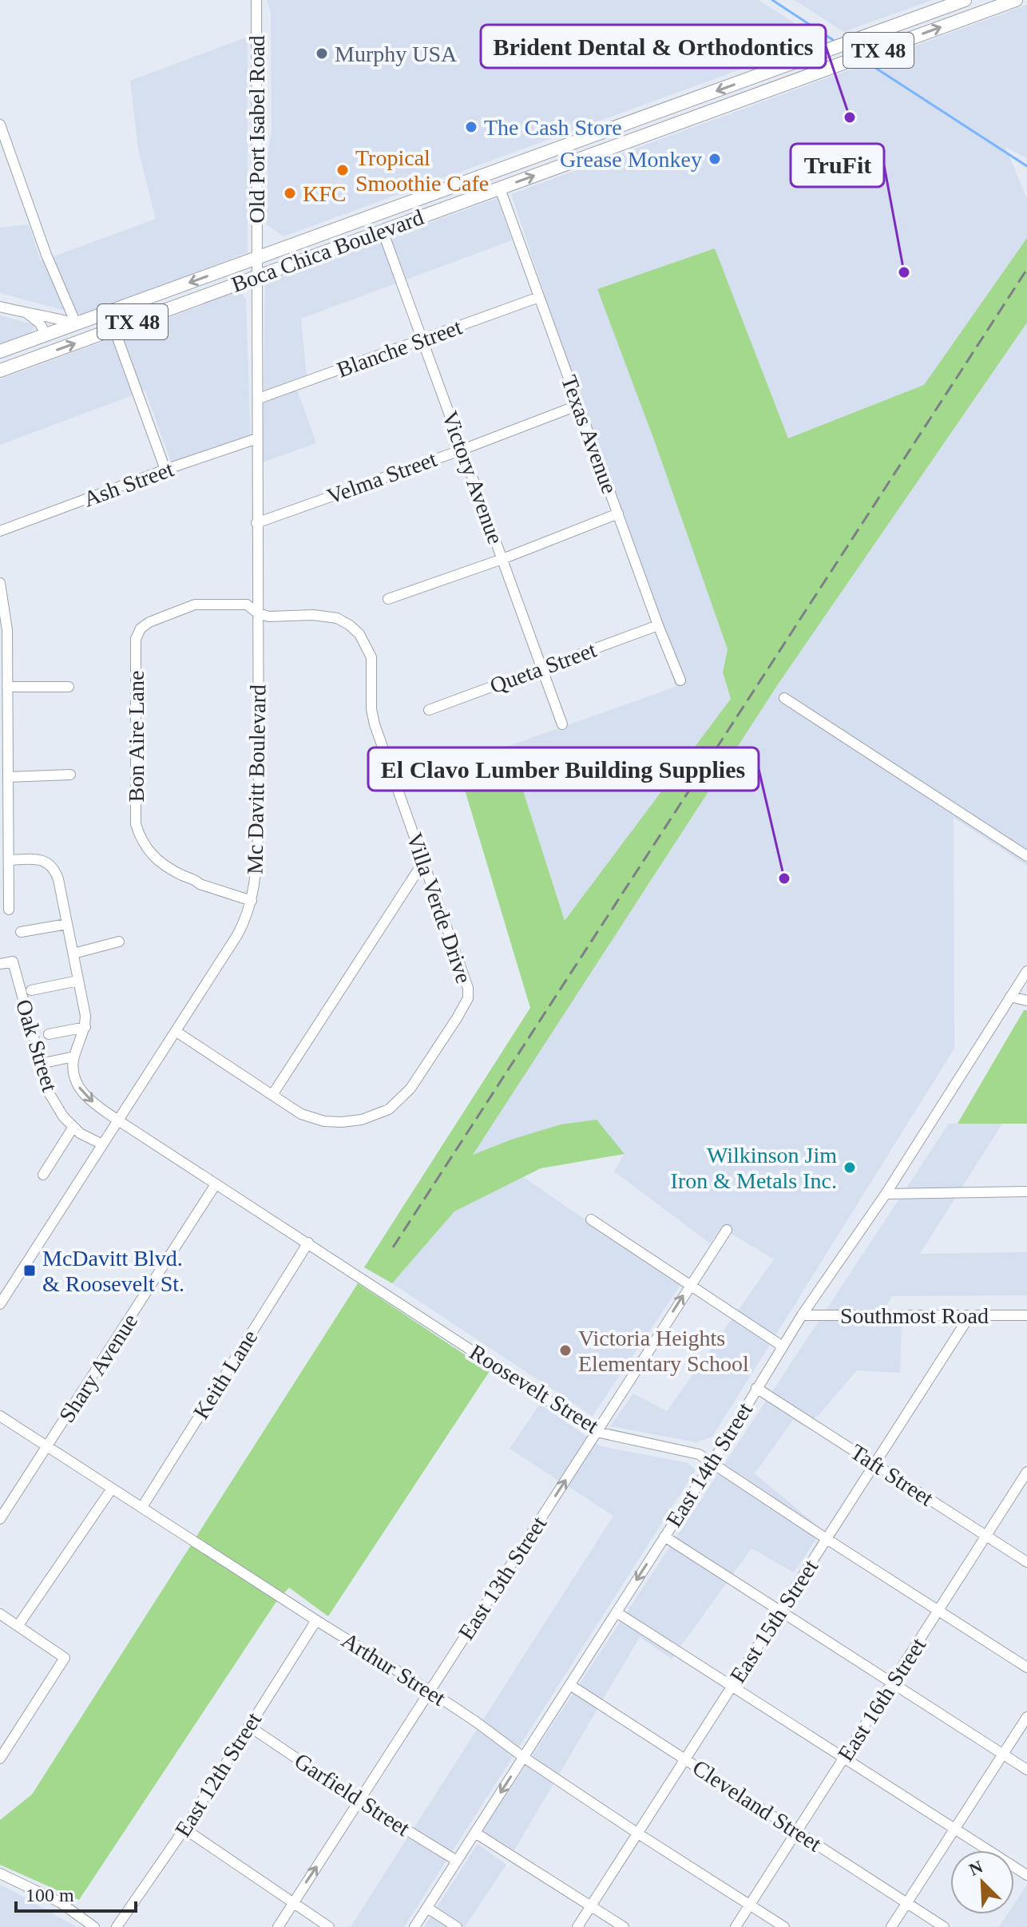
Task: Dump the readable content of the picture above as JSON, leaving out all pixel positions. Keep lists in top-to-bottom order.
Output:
{
  "streets": {
    "main road": ["TX 48", "Boca Chica Boulevard"],
    "street": [
      "Old Port Isabel Road",
      "Blanche Street",
      "Texas Avenue",
      "Velma Street",
      "Victory Avenue",
      "Ash Street",
      "Queta Street",
      "Bon Aire Lane",
      "Mc Davitt Boulevard",
      "Villa Verde Drive",
      "Oak Street",
      "Southmost Road",
      "Shary Avenue",
      "Keith Lane",
      "Roosevelt Street",
      "East 14th Street",
      "Taft Street",
      "East 13th Street",
      "East 15th Street",
      "Arthur Street",
      "East 16th Street",
      "East 12th Street",
      "Garfield Street",
      "Cleveland Street"
    ]
  },
  "crossings": [
    ["Old Port Isabel Road", "Boca Chica Boulevard"],
    ["Old Port Isabel Road", "Mc Davitt Boulevard"],
    ["Boca Chica Boulevard", "Texas Avenue"],
    ["Boca Chica Boulevard", "Victory Avenue"],
    ["Boca Chica Boulevard", "Mc Davitt Boulevard"],
    ["Blanche Street", "Texas Avenue"],
    ["Blanche Street", "Victory Avenue"],
    ["Blanche Street", "Mc Davitt Boulevard"],
    ["Texas Avenue", "Velma Street"],
    ["Texas Avenue", "Queta Street"],
    ["Velma Street", "Victory Avenue"],
    ["Velma Street", "Mc Davitt Boulevard"],
    ["Victory Avenue", "Queta Street"],
    ["Ash Street", "Mc Davitt Boulevard"],
    ["Bon Aire Lane", "Mc Davitt Boulevard"],
    ["Bon Aire Lane", "Villa Verde Drive"],
    ["Mc Davitt Boulevard", "Villa Verde Drive"],
    ["Mc Davitt Boulevard", "Oak Street"],
    ["Mc Davitt Boulevard", "Roosevelt Street"],
    ["Southmost Road", "East 14th Street"],
    ["Southmost Road", "East 15th Street"],
    ["Shary Avenue", "Roosevelt Street"],
    ["Shary Avenue", "Arthur Street"],
    ["Keith Lane", "Roosevelt Street"],
    ["Keith Lane", "Arthur Street"],
    ["Roosevelt Street", "East 14th Street"],
    ["Roosevelt Street", "East 13th Street"],
    ["Roosevelt Street", "East 15th Street"],
    ["Roosevelt Street", "East 16th Street"],
    ["East 14th Street", "Taft Street"],
    ["East 14th Street", "Arthur Street"],
    ["East 14th Street", "Garfield Street"],
    ["East 14th Street", "Cleveland Street"],
    ["Taft Street", "East 15th Street"],
    ["Taft Street", "East 16th Street"],
    ["East 13th Street", "Arthur Street"],
    ["East 13th Street", "Garfield Street"],
    ["East 15th Street", "Arthur Street"],
    ["East 15th Street", "Cleveland Street"],
    ["Arthur Street", "East 16th Street"],
    ["Arthur Street", "East 12th Street"],
    ["East 16th Street", "Cleveland Street"],
    ["East 12th Street", "Garfield Street"]
  ],
  "one_way": ["East 13th Street"],
  "places": {
    "other": [
      "Murphy USA",
      "Brident Dental & Orthodontics",
      "The Cash Store",
      "Grease Monkey",
      "Tropical Smoothie Cafe",
      "KFC",
      "TruFit",
      "El Clavo Lumber Building Supplies",
      "Wilkinson Jim Iron & Metals Inc.",
      "Victoria Heights Elementary School"
    ],
    "transit": ["McDavitt Blvd. & Roosevelt St."]
  },
  "scale_bar": "100 m",
  "north": "top left"
}
